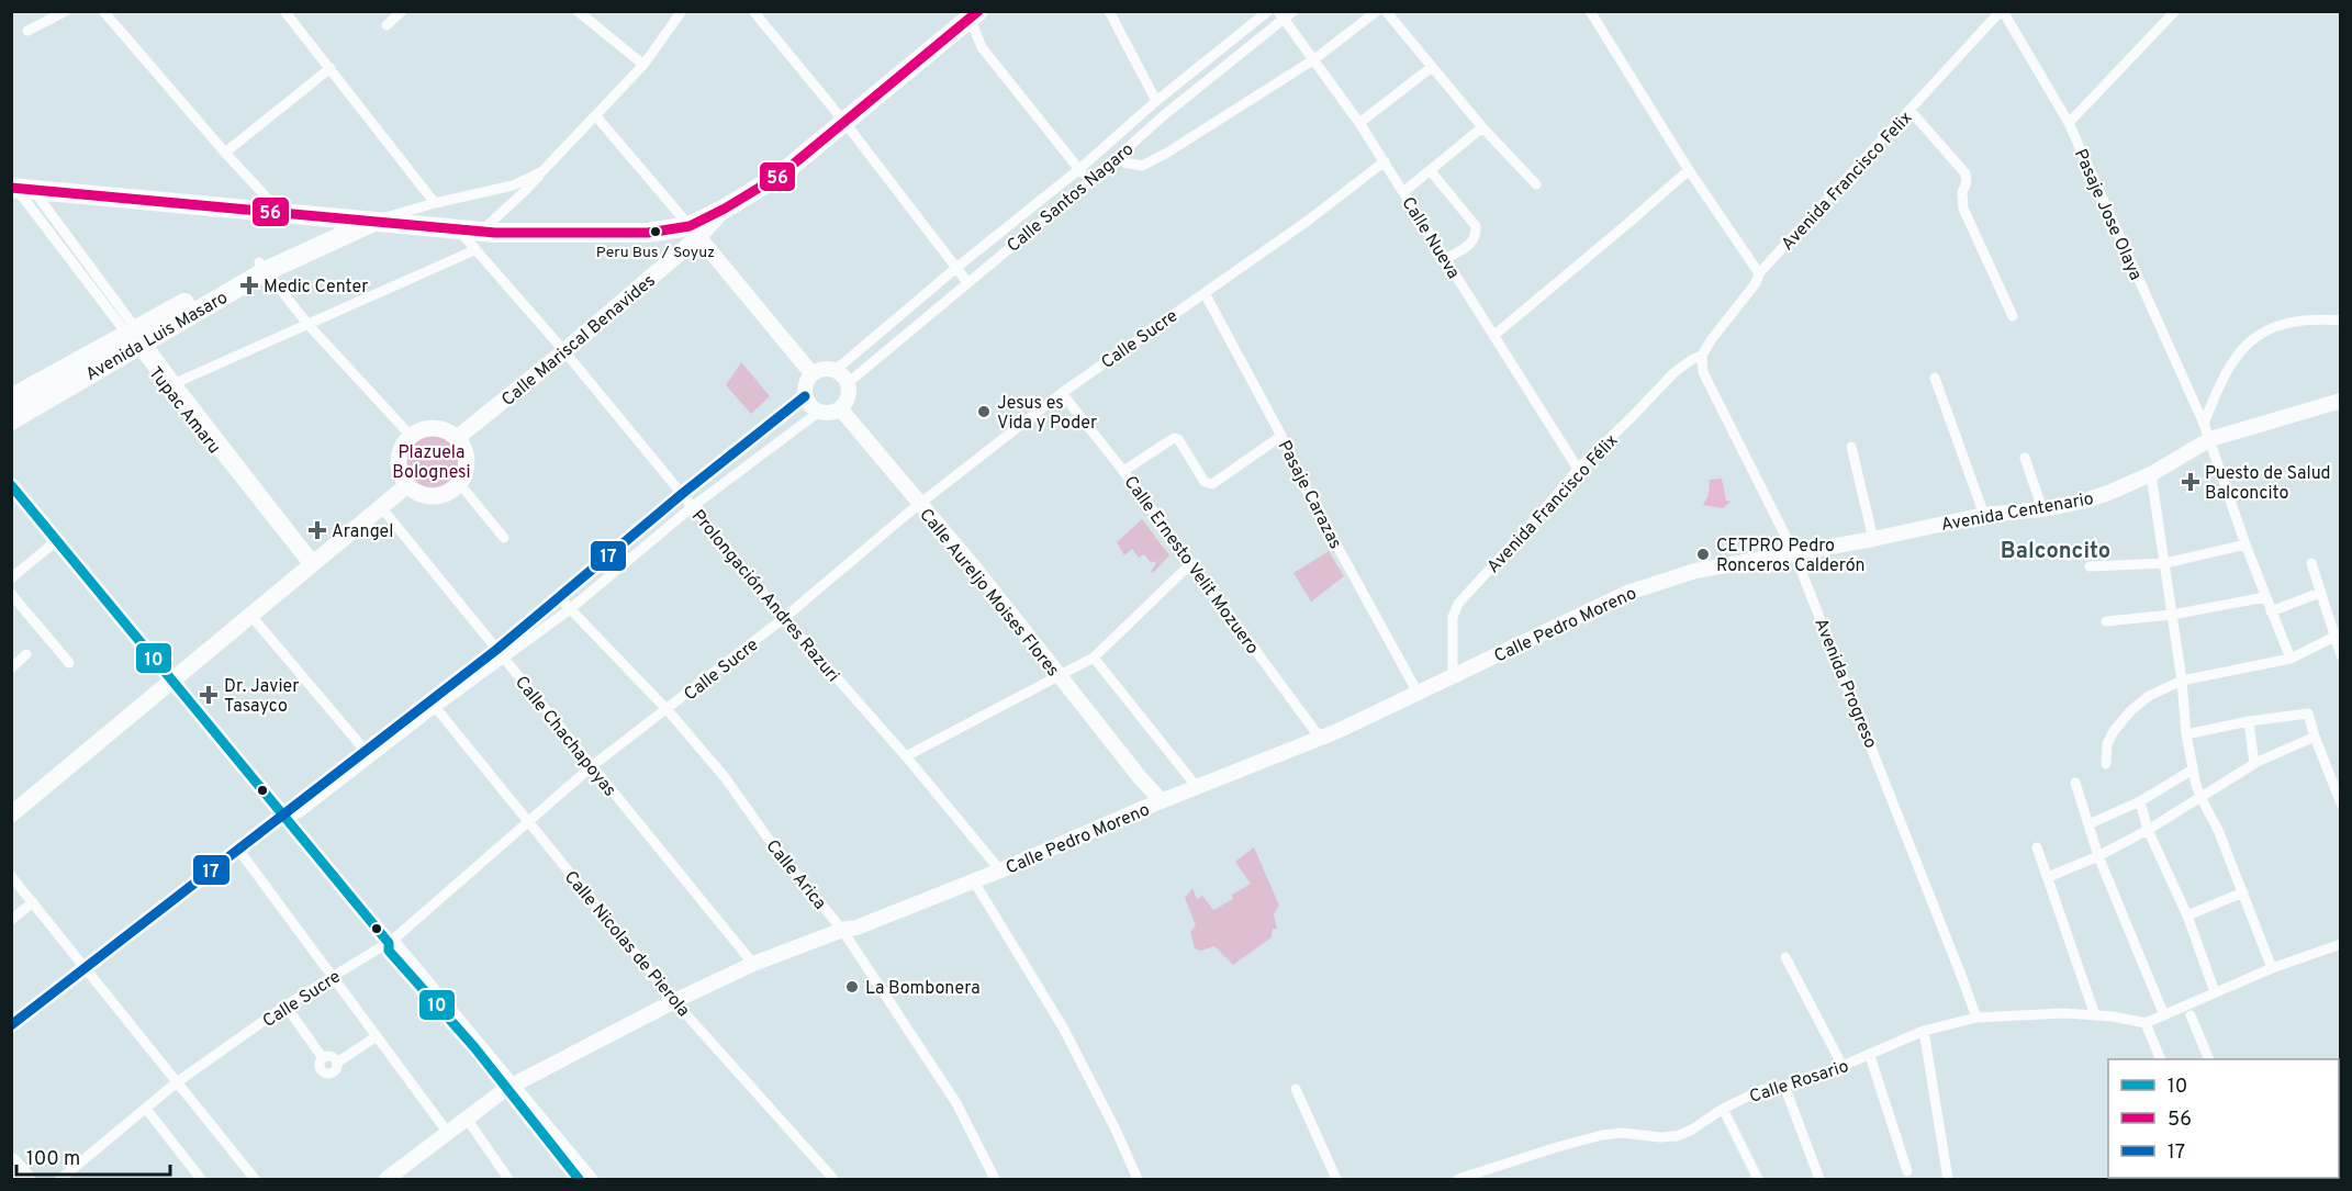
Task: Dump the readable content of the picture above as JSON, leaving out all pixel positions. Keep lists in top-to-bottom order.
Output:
{
  "streets": {
    "highway": ["Avenida Luis Masaro"],
    "main road": [
      "Calle Mariscal Benavides",
      "Avenida Centenario",
      "Calle Aureljo Moises Flores",
      "Calle Pedro Moreno"
    ],
    "street": [
      "Avenida Francisco Felix",
      "Calle Santos Nagaro",
      "Pasaje Jose Olaya",
      "Calle Nueva",
      "Calle Sucre",
      "Tupac Amaru",
      "Pasaje Carazas",
      "Avenida Francisco Félix",
      "Calle Ernesto Velit Mozuero",
      "Prolongación Andres Razuri",
      "Avenida Progreso",
      "Calle Chachapoyas",
      "Calle Arica",
      "Calle Nicolas de Pierola",
      "Calle Rosario"
    ]
  },
  "crossings": [
    ["Avenida Francisco Felix", "Pasaje Jose Olaya"],
    ["Avenida Francisco Felix", "Avenida Francisco Félix"],
    ["Avenida Francisco Felix", "Avenida Progreso"],
    ["Calle Santos Nagaro", "Calle Nueva"],
    ["Calle Santos Nagaro", "Calle Aureljo Moises Flores"],
    ["Pasaje Jose Olaya", "Avenida Centenario"],
    ["Calle Nueva", "Calle Sucre"],
    ["Calle Nueva", "Avenida Francisco Félix"],
    ["Avenida Luis Masaro", "Tupac Amaru"],
    ["Calle Sucre", "Pasaje Carazas"],
    ["Calle Sucre", "Calle Ernesto Velit Mozuero"],
    ["Calle Sucre", "Calle Aureljo Moises Flores"],
    ["Calle Sucre", "Prolongación Andres Razuri"],
    ["Calle Sucre", "Calle Chachapoyas"],
    ["Calle Sucre", "Calle Arica"],
    ["Calle Sucre", "Calle Nicolas de Pierola"],
    ["Calle Mariscal Benavides", "Prolongación Andres Razuri"],
    ["Pasaje Carazas", "Calle Pedro Moreno"],
    ["Avenida Francisco Félix", "Calle Pedro Moreno"],
    ["Avenida Francisco Félix", "Avenida Progreso"],
    ["Avenida Centenario", "Calle Pedro Moreno"],
    ["Avenida Centenario", "Avenida Progreso"],
    ["Calle Ernesto Velit Mozuero", "Calle Pedro Moreno"],
    ["Calle Aureljo Moises Flores", "Calle Pedro Moreno"],
    ["Prolongación Andres Razuri", "Calle Pedro Moreno"],
    ["Calle Pedro Moreno", "Avenida Progreso"],
    ["Calle Pedro Moreno", "Calle Chachapoyas"],
    ["Calle Pedro Moreno", "Calle Arica"],
    ["Calle Pedro Moreno", "Calle Nicolas de Pierola"],
    ["Avenida Progreso", "Calle Rosario"]
  ],
  "districts": ["Balconcito"],
  "parks": ["Plazuela Bolognesi"],
  "places": {
    "other": [
      "Peru Bus / Soyuz",
      "Jesus es Vida y Poder",
      "CETPRO Pedro Ronceros Calderón",
      "La Bombonera"
    ],
    "health": [
      "Medic Center",
      "Puesto de Salud Balconcito",
      "Arangel",
      "Dr. Javier Tasayco"
    ]
  },
  "lines": ["transit line 56", "transit line 17", "transit line 10"],
  "legend": ["10", "56", "17"],
  "scale_bar": "100 m"
}
